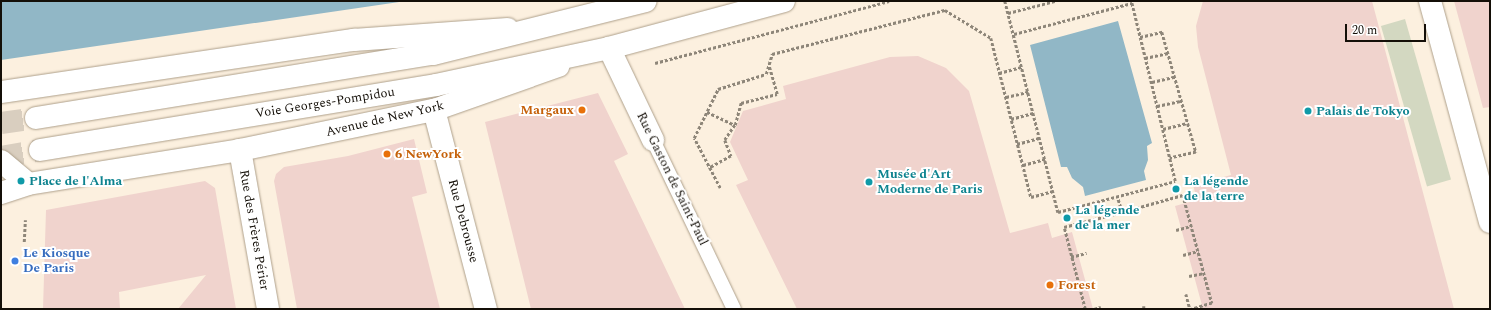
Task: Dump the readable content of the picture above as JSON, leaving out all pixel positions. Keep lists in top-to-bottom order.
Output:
{
  "streets": {
    "street": [
      "Voie Georges-Pompidou",
      "Avenue de New York",
      "Rue Gaston de Saint-Paul",
      "Rue Debrousse",
      "Rue des Frères Périer"
    ]
  },
  "crossings": [
    ["Voie Georges-Pompidou", "Avenue de New York"],
    ["Voie Georges-Pompidou", "Rue Gaston de Saint-Paul"],
    ["Avenue de New York", "Rue Gaston de Saint-Paul"],
    ["Avenue de New York", "Rue Debrousse"],
    ["Avenue de New York", "Rue des Frères Périer"]
  ],
  "places": [
    "Margaux",
    "Palais de Tokyo",
    "6 NewYork",
    "Place de l'Alma",
    "Musée d'Art Moderne de Paris",
    "La légende de la terre",
    "La légende de la mer",
    "Le Kiosque De Paris",
    "Forest"
  ],
  "scale_bar": "20 m"
}
